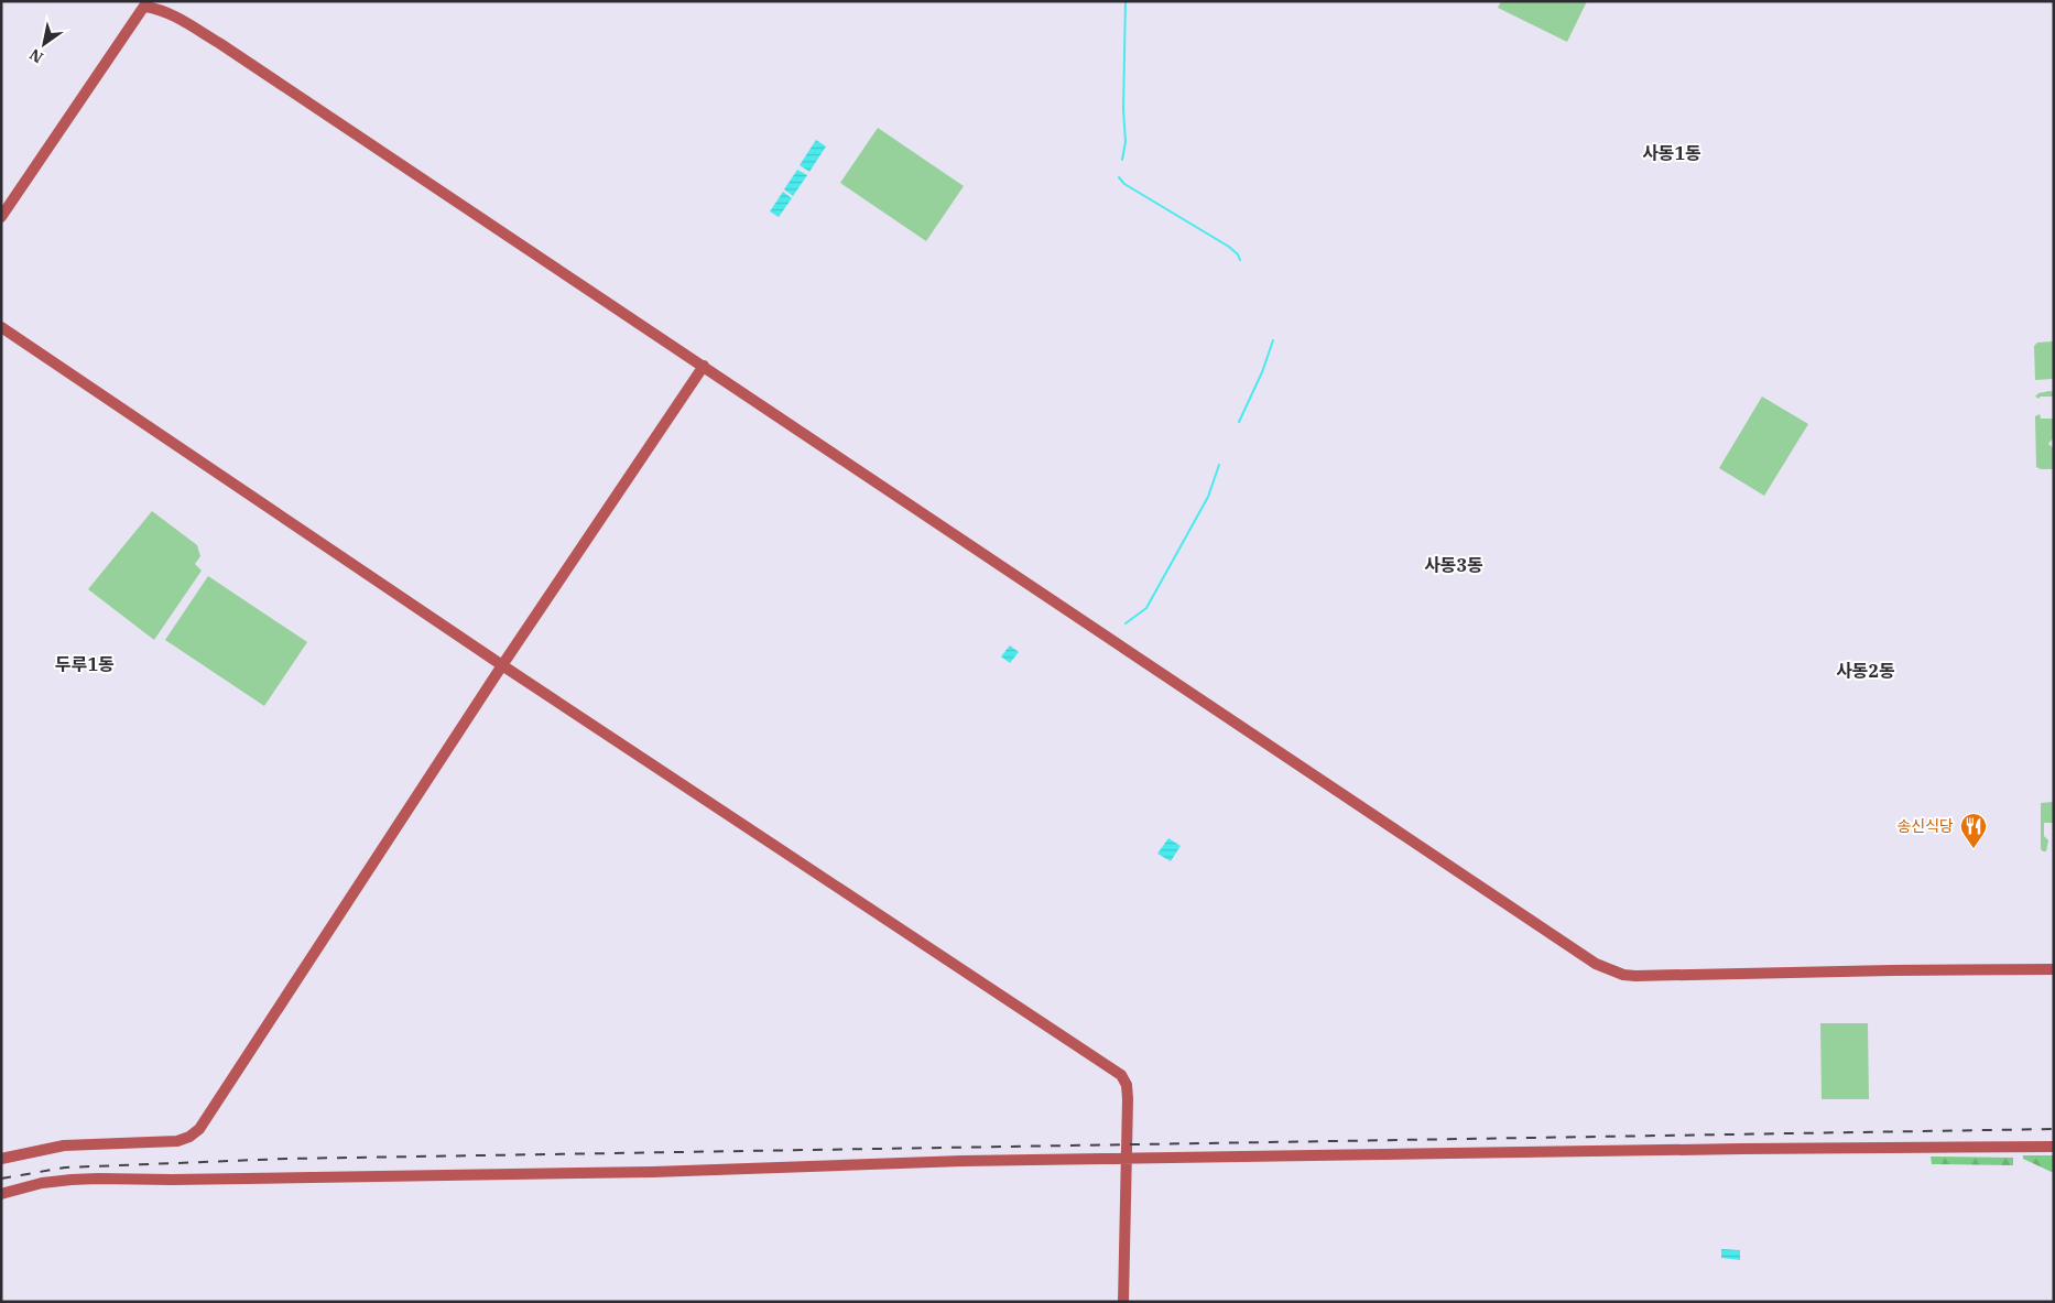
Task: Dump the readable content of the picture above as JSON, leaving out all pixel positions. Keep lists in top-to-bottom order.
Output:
{
  "districts": [
    "사동1동",
    "사동3동",
    "두루1동",
    "사동2동"
  ],
  "places": {
    "restaurant": ["송신식당"]
  },
  "north": "bottom left"
}
